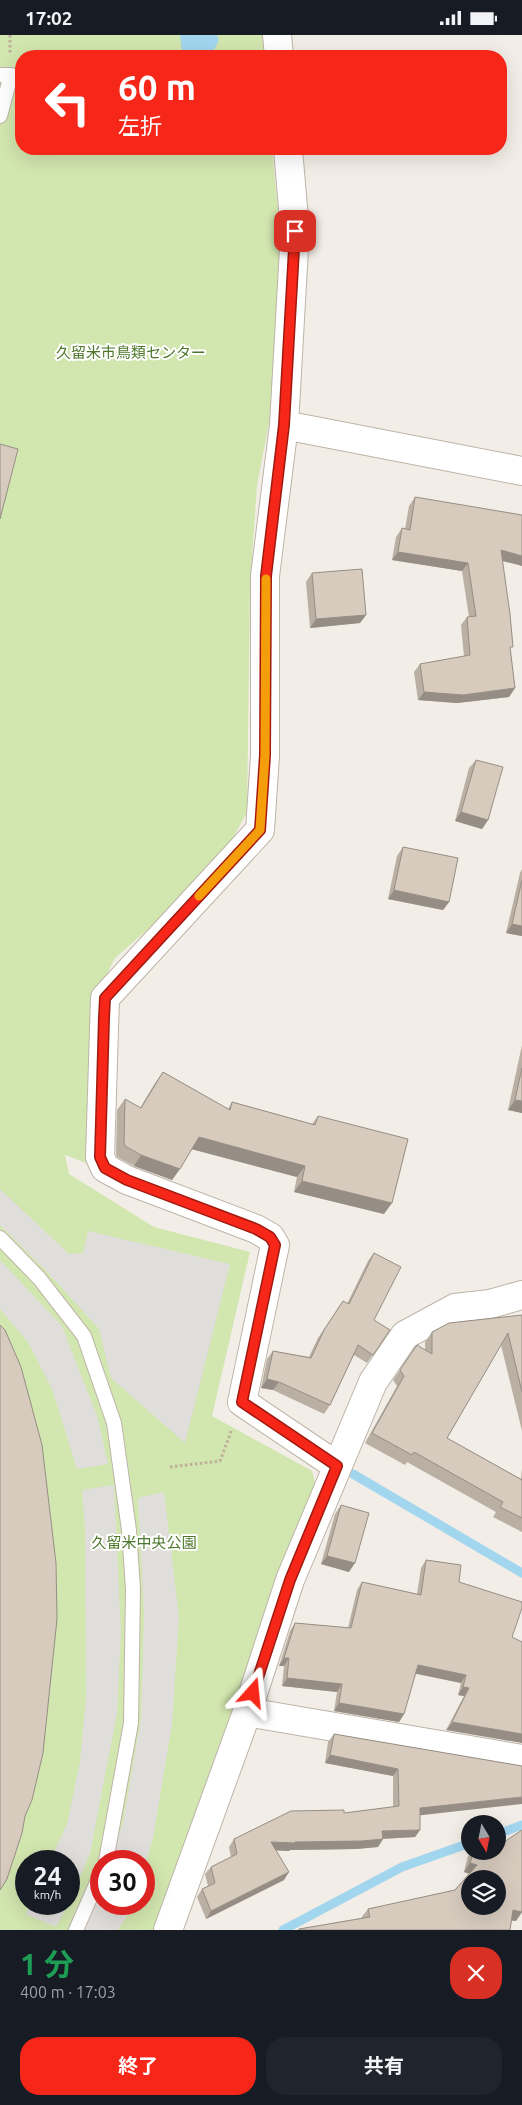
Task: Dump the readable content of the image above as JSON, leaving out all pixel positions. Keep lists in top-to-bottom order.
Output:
{
  "parks": ["久留米市鳥類センター", "久留米中央公園"],
  "north": "bottom",
  "page": {
    "status": "17:02",
    "turn": ["60 m", "左折"],
    "speed": "24 km/h",
    "limit": "30",
    "heading": ["1 分", "400 m · 17:03"],
    "buttons": ["終了", "共有"]
  }
}
